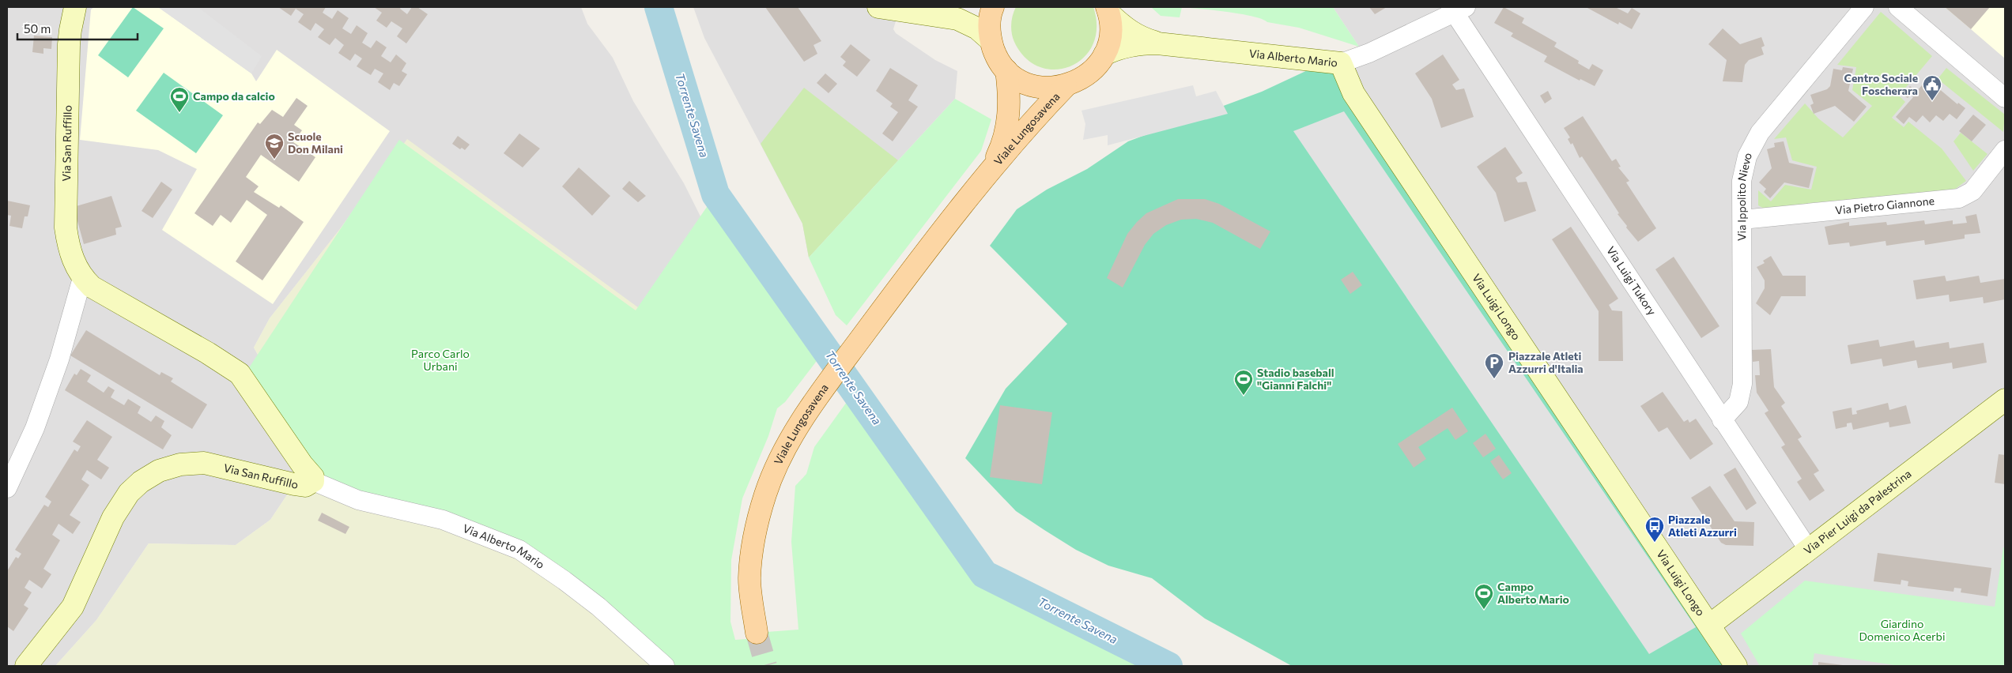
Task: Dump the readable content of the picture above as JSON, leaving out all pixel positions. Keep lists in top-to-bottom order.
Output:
{
  "streets": {
    "main road": ["Viale Lungosavena"],
    "street": [
      "Via Alberto Mario",
      "Via San Ruffillo",
      "Via Ippolito Nievo",
      "Via Pietro Giannone",
      "Via Luigi Tukory",
      "Via Luigi Longo",
      "Via Pier Luigi da Palestrina"
    ]
  },
  "crossings": [
    ["Via Alberto Mario", "Via San Ruffillo"],
    ["Via Alberto Mario", "Via Luigi Tukory"],
    ["Via Alberto Mario", "Via Luigi Longo"],
    ["Via Ippolito Nievo", "Via Pietro Giannone"],
    ["Via Ippolito Nievo", "Via Luigi Tukory"],
    ["Via Luigi Tukory", "Via Pier Luigi da Palestrina"],
    ["Via Luigi Longo", "Via Pier Luigi da Palestrina"]
  ],
  "water": ["Torrente Savena"],
  "parks": ["Parco Carlo Urbani", "Giardino Domenico Acerbi"],
  "places": {
    "public building": ["Centro Sociale Foscherara"],
    "sports": ["Campo da calcio", "Stadio baseball \"Gianni Falchi\"", "Campo Alberto Mario"],
    "school or university": ["Scuole Don Milani"],
    "parking": ["Piazzale Atleti Azzurri d'Italia"],
    "bus stop": ["Piazzale Atleti Azzurri"]
  },
  "scale_bar": "50 m"
}
